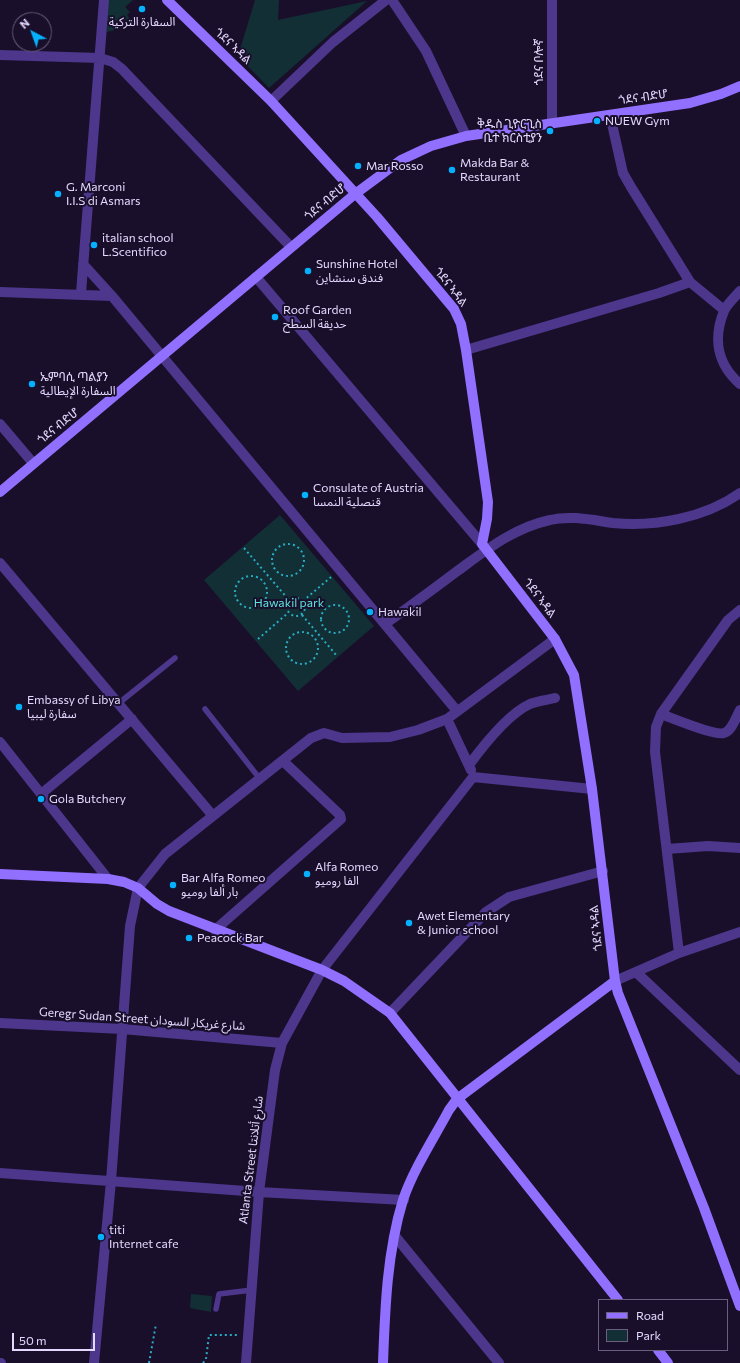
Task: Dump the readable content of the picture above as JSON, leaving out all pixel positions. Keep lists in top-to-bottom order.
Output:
{
  "streets": {
    "street": [
      "ጎደና ኣዳል",
      "ጎደና ቦሎኛ",
      "ጎደና ብድሆ",
      "Geregr Sudan Street شارع غريكار السودان",
      "Atlanta Street شارع أتلانتا"
    ]
  },
  "crossings": [
    ["ጎደና ኣዳል", "ጎደና ብድሆ"],
    ["ጎደና ቦሎኛ", "ጎደና ብድሆ"],
    ["Geregr Sudan Street شارع غريكار السودان", "Atlanta Street شارع أتلانتا"]
  ],
  "parks": ["Hawakil park"],
  "places": [
    "السفارة التركية",
    "NUEW Gym",
    "ቅዱስ ጊዮርጊስ ቤተ ክርስቲያን",
    "Mar Rosso",
    "Makda Bar & Restaurant",
    "G. Marconi I.I.S di Asmars",
    "italian school L.Scentifico",
    "Sunshine Hotel فندق سنشاين",
    "Roof Garden حديقة السطح",
    "ኤምባሲ ጣልያን السفارة الإيطالية",
    "Consulate of Austria قنصلية النمسا",
    "Hawakil",
    "Embassy of Libya سفارة ليبيا",
    "Gola Butchery",
    "Alfa Romeo الفا روميو",
    "Bar Alfa Romeo بار ألفا روميو",
    "Awet Elementary & Junior school",
    "Peacock Bar",
    "titi Internet cafe"
  ],
  "legend": ["Road", "Park"],
  "scale_bar": "50 m",
  "north": "top left"
}
